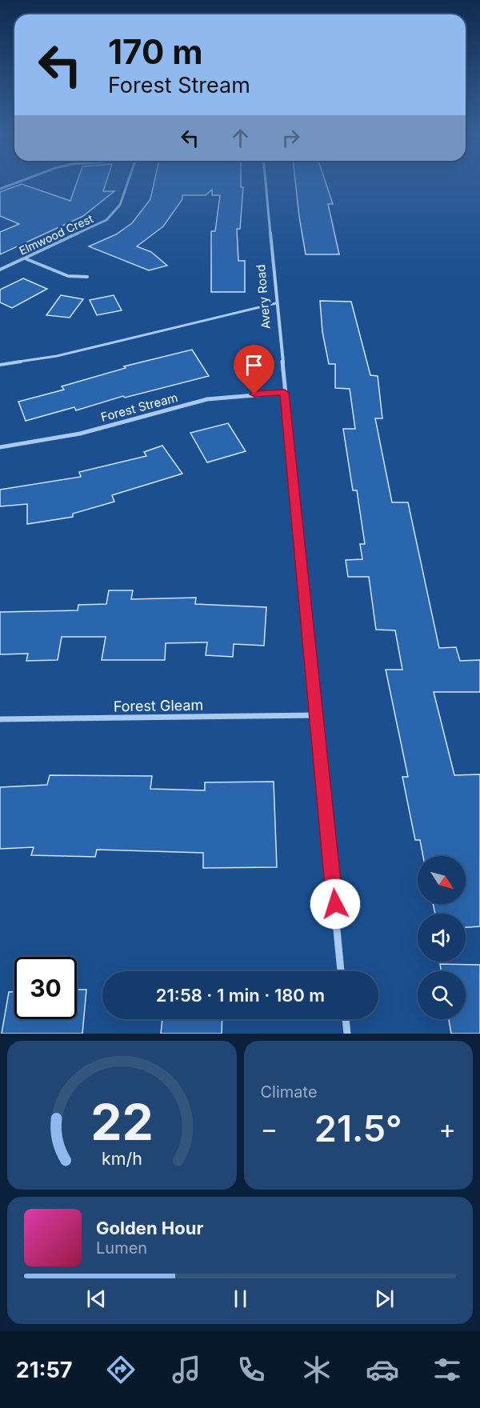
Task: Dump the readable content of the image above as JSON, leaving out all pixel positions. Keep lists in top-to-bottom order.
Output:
{
  "streets": {
    "street": [
      "Elmwood Crest",
      "Avery Road",
      "Forest Stream",
      "Forest Gleam"
    ]
  },
  "crossings": [
    ["Avery Road", "Forest Stream"],
    ["Avery Road", "Forest Gleam"]
  ],
  "north": "bottom right",
  "page": {
    "turn": ["170 m", "Forest Stream"],
    "limit": "30",
    "trip": "21:58 · 1 min · 180 m",
    "tile": "Climate",
    "heat": ["−", "21.5°", "+"],
    "song": ["Golden Hour", "Lumen"],
    "tabs": "21:57",
    "gauge": ["22", "km/h"]
  }
}
